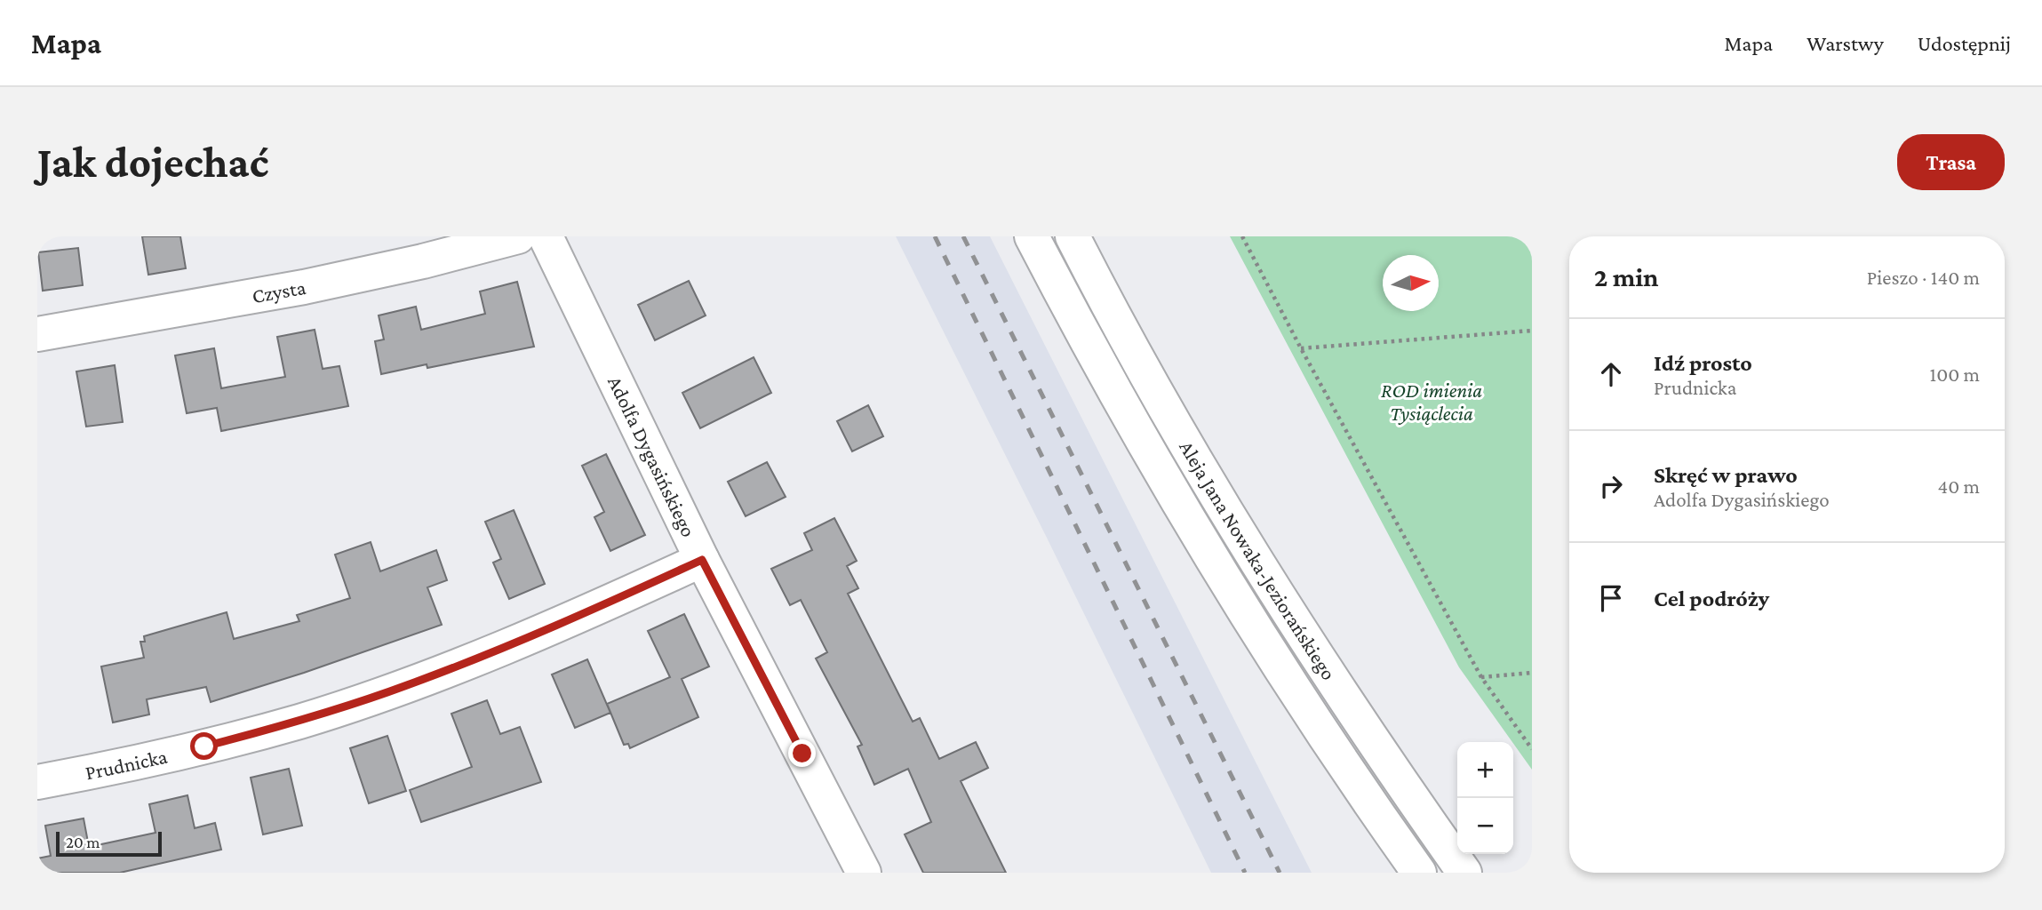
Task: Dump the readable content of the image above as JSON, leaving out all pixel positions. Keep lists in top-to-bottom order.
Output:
{
  "streets": {
    "street": [
      "Czysta",
      "Adolfa Dygasińskiego",
      "Aleja Jana Nowaka-Jeziorańskiego",
      "Prudnicka"
    ]
  },
  "crossings": [
    ["Adolfa Dygasińskiego", "Prudnicka"]
  ],
  "parks": ["ROD imienia Tysiąclecia"],
  "scale_bar": "20 m",
  "north": "right",
  "page": {
    "header": "Mapa",
    "nav": ["Mapa", "Warstwy", "Udostępnij"],
    "buttons": "Trasa",
    "title": "Jak dojechać",
    "heading": ["2 min", "Pieszo · 140 m"],
    "list": [
      ["Idź prosto", "Prudnicka", "100 m"],
      ["Skręć w prawo", "Adolfa Dygasińskiego", "40 m"],
      "Cel podróży"
    ],
    "map_buttons": ["+", "−"],
    "scale": "20 m"
  }
}
